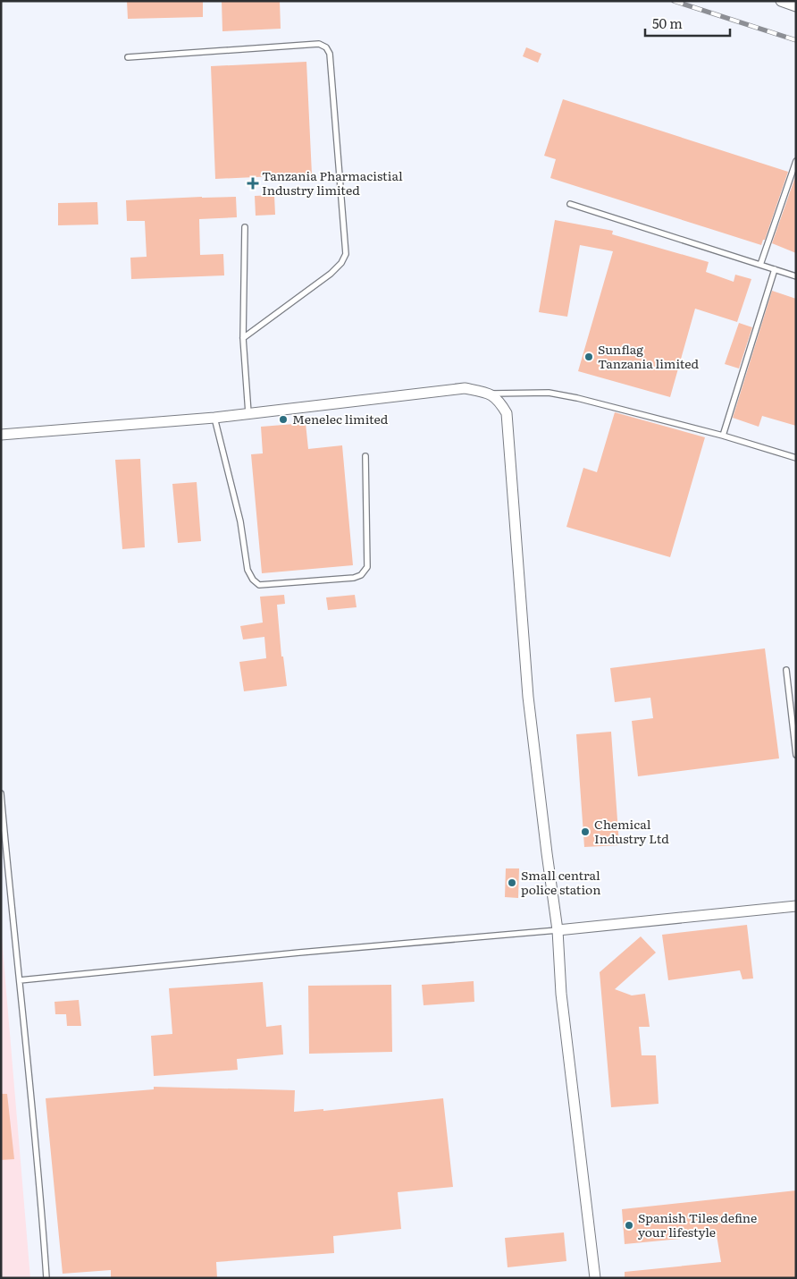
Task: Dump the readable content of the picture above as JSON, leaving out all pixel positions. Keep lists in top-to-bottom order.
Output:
{
  "places": {
    "health": ["Tanzania Pharmacistial Industry limited"],
    "other": [
      "Sunflag Tanzania limited",
      "Menelec limited",
      "Chemical Industry Ltd",
      "Small central police station",
      "Spanish Tiles define your lifestyle"
    ]
  },
  "scale_bar": "50 m"
}
